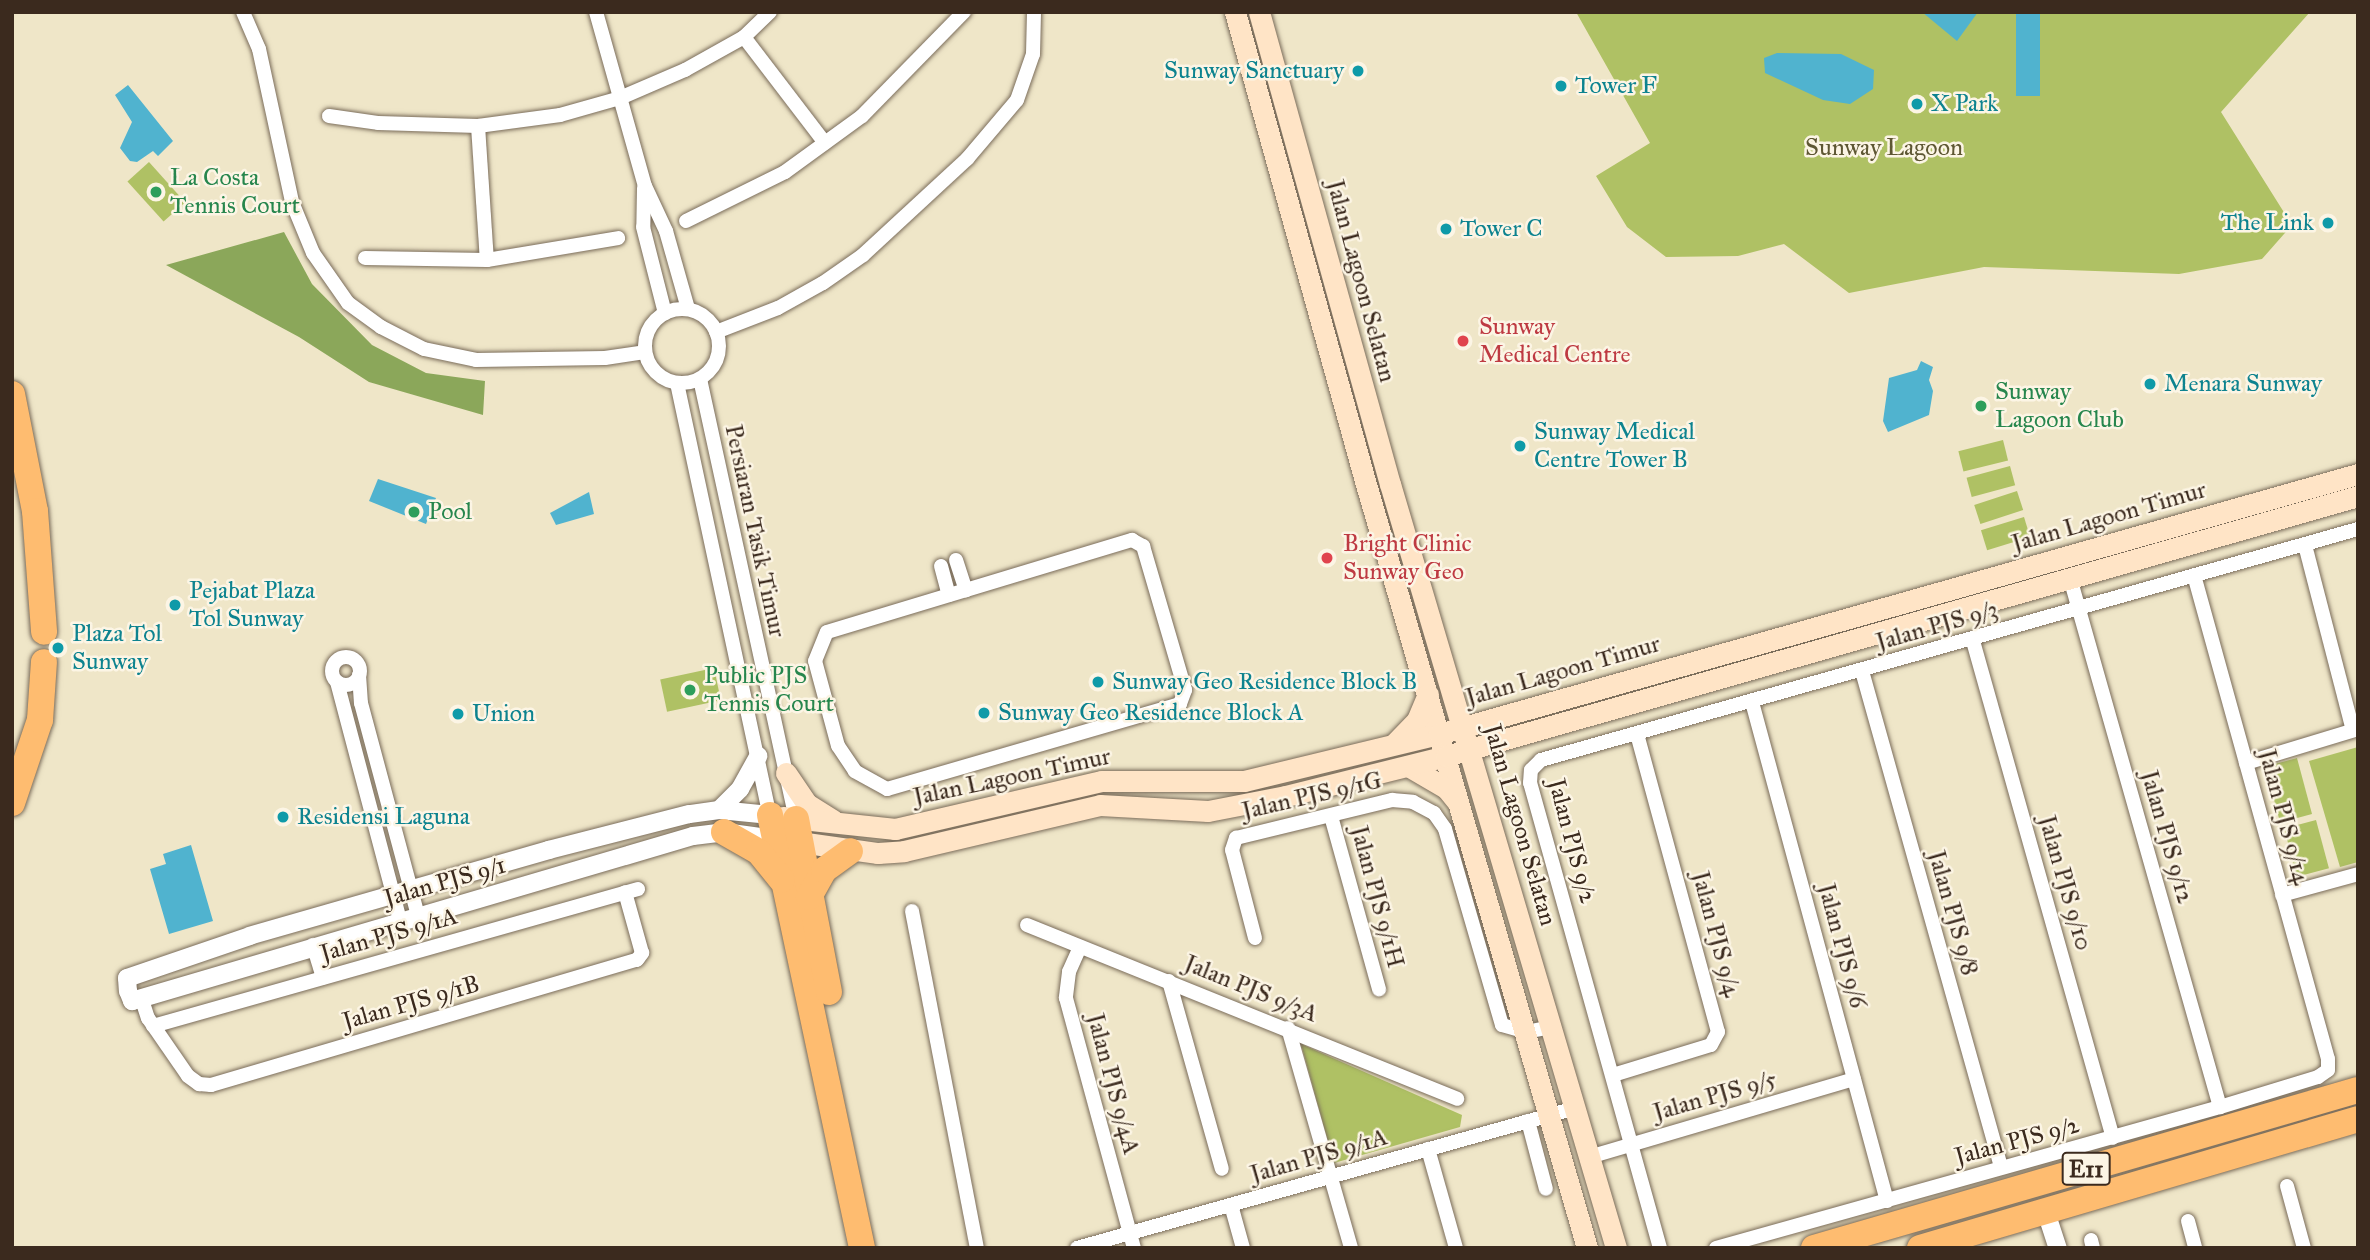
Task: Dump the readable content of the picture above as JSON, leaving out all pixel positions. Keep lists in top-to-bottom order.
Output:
{
  "streets": {
    "highway": ["E11"],
    "main road": ["Jalan Lagoon Selatan", "Jalan Lagoon Timur"],
    "street": [
      "Persiaran Tasik Timur",
      "Jalan PJS 9/3",
      "Jalan PJS 9/1G",
      "Jalan PJS 9/14",
      "Jalan PJS 9/12",
      "Jalan PJS 9/2",
      "Jalan PJS 9/1",
      "Jalan PJS 9/10",
      "Jalan PJS 9/1H",
      "Jalan PJS 9/8",
      "Jalan PJS 9/4",
      "Jalan PJS 9/1A",
      "Jalan PJS 9/6",
      "Jalan PJS 9/3A",
      "Jalan PJS 9/1B",
      "Jalan PJS 9/4A",
      "Jalan PJS 9/5"
    ]
  },
  "crossings": [
    ["Jalan Lagoon Selatan", "Jalan Lagoon Timur"],
    ["Jalan Lagoon Selatan", "Jalan PJS 9/1G"],
    ["Jalan Lagoon Selatan", "Jalan PJS 9/1A"],
    ["Jalan Lagoon Selatan", "Jalan PJS 9/5"],
    ["Jalan Lagoon Timur", "Persiaran Tasik Timur"],
    ["Jalan Lagoon Timur", "Jalan PJS 9/12"],
    ["Jalan Lagoon Timur", "Jalan PJS 9/1"],
    ["Persiaran Tasik Timur", "Jalan PJS 9/1"],
    ["Jalan PJS 9/3", "Jalan PJS 9/14"],
    ["Jalan PJS 9/3", "Jalan PJS 9/12"],
    ["Jalan PJS 9/3", "Jalan PJS 9/2"],
    ["Jalan PJS 9/3", "Jalan PJS 9/10"],
    ["Jalan PJS 9/3", "Jalan PJS 9/8"],
    ["Jalan PJS 9/3", "Jalan PJS 9/4"],
    ["Jalan PJS 9/3", "Jalan PJS 9/6"],
    ["Jalan PJS 9/1G", "Jalan PJS 9/1H"],
    ["Jalan PJS 9/14", "Jalan PJS 9/2"],
    ["Jalan PJS 9/12", "Jalan PJS 9/2"],
    ["Jalan PJS 9/2", "Jalan PJS 9/10"],
    ["Jalan PJS 9/2", "Jalan PJS 9/8"],
    ["Jalan PJS 9/2", "Jalan PJS 9/4"],
    ["Jalan PJS 9/2", "Jalan PJS 9/6"],
    ["Jalan PJS 9/2", "Jalan PJS 9/5"],
    ["Jalan PJS 9/1A", "Jalan PJS 9/1B"],
    ["Jalan PJS 9/1A", "Jalan PJS 9/4A"],
    ["Jalan PJS 9/6", "Jalan PJS 9/5"],
    ["Jalan PJS 9/3A", "Jalan PJS 9/4A"]
  ],
  "parks": ["Sunway Lagoon"],
  "places": [
    "Sunway Sanctuary",
    "Tower F",
    "X Park",
    "La Costa Tennis Court",
    "The Link",
    "Tower C",
    "Sunway Medical Centre",
    "Menara Sunway",
    "Sunway Lagoon Club",
    "Sunway Medical Centre Tower B",
    "Pool",
    "Bright Clinic Sunway Geo",
    "Pejabat Plaza Tol Sunway",
    "Plaza Tol Sunway",
    "Sunway Geo Residence Block B",
    "Public PJS Tennis Court",
    "Sunway Geo Residence Block A",
    "Union",
    "Residensi Laguna"
  ]
}
